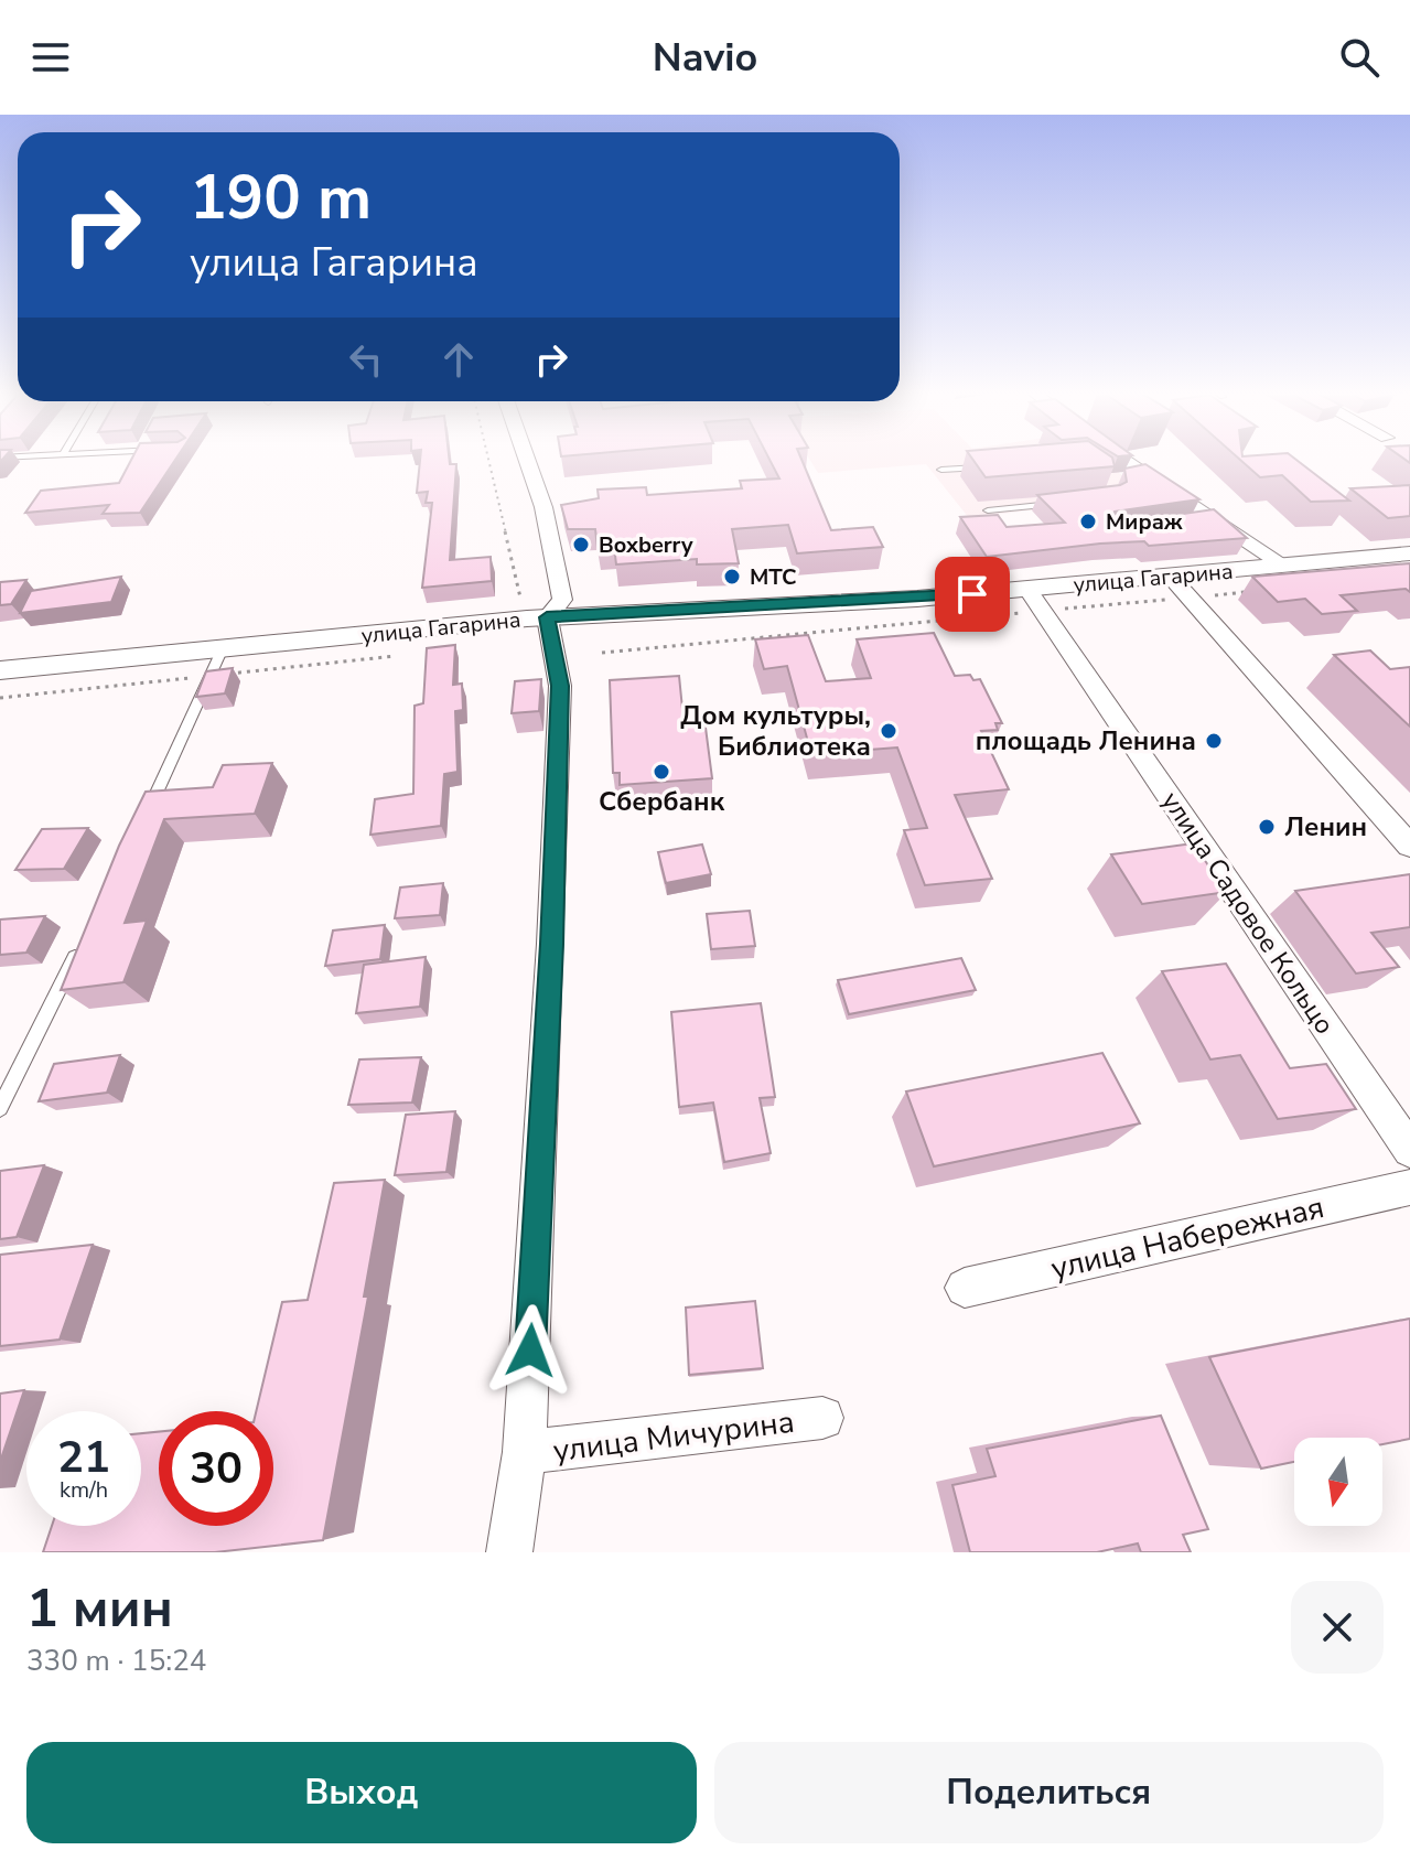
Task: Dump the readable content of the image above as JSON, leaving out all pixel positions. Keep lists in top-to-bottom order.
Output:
{
  "streets": {
    "street": [
      "улица Гагарина",
      "улица Садовое Кольцо",
      "улица Набережная",
      "улица Мичурина"
    ]
  },
  "crossings": [
    ["улица Гагарина", "улица Садовое Кольцо"]
  ],
  "places": [
    "Мираж",
    "Boxberry",
    "МТС",
    "Дом культуры, Библиотека",
    "площадь Ленина",
    "Сбербанк",
    "Ленин"
  ],
  "north": "bottom",
  "page": {
    "header": "Navio",
    "turn": ["190 m", "улица Гагарина"],
    "speed": "21 km/h",
    "limit": "30",
    "heading": ["1 мин", "330 m · 15:24"],
    "buttons": ["Выход", "Поделиться"]
  }
}
